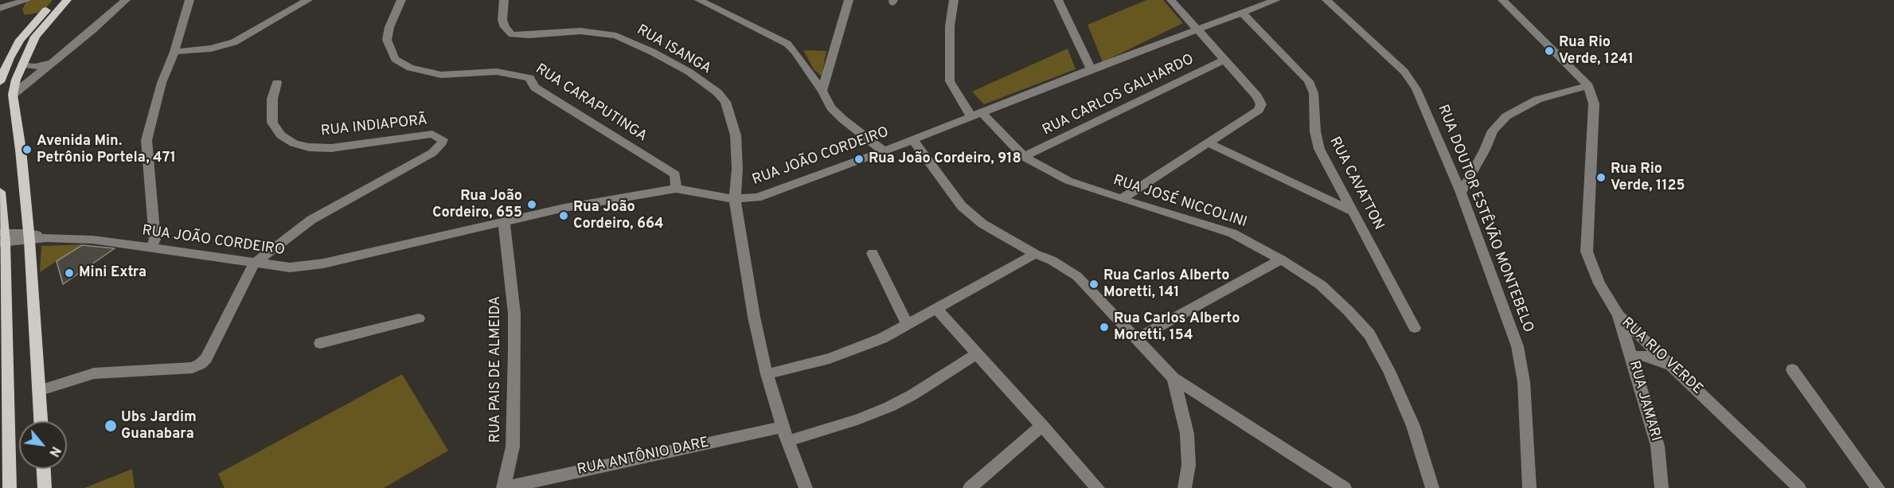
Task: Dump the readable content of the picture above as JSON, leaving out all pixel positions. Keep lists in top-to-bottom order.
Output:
{
  "streets": {
    "street": [
      "RUA ISANGA",
      "RUA CARLOS GALHARDO",
      "RUA CARAPUTINGA",
      "RUA INDIAPORÃ",
      "RUA JOÃO CORDEIRO",
      "RUA CAVATTON",
      "RUA JOSÉ NICCOLINI",
      "RUA DOUTOR ESTÊVÃO MONTEBELO",
      "RUA RIO VERDE",
      "RUA PAIS DE ALMEIDA",
      "RUA JAMARI",
      "RUA ANTÔNIO DARE"
    ]
  },
  "crossings": [
    ["RUA ISANGA", "RUA JOÃO CORDEIRO"],
    ["RUA CARLOS GALHARDO", "RUA JOSÉ NICCOLINI"],
    ["RUA CARAPUTINGA", "RUA JOÃO CORDEIRO"],
    ["RUA INDIAPORÃ", "RUA JOÃO CORDEIRO"],
    ["RUA JOÃO CORDEIRO", "RUA CAVATTON"],
    ["RUA JOÃO CORDEIRO", "RUA JOSÉ NICCOLINI"],
    ["RUA JOÃO CORDEIRO", "RUA PAIS DE ALMEIDA"],
    ["RUA RIO VERDE", "RUA JAMARI"],
    ["RUA PAIS DE ALMEIDA", "RUA ANTÔNIO DARE"]
  ],
  "places": [
    "Rua Rio Verde, 1241",
    "Avenida Min. Petrônio Portela, 471",
    "Rua João Cordeiro, 918",
    "Rua Rio Verde, 1125",
    "Rua João Cordeiro, 655",
    "Rua João Cordeiro, 664",
    "Mini Extra",
    "Rua Carlos Alberto Moretti, 141",
    "Rua Carlos Alberto Moretti, 154",
    "Ubs Jardim Guanabara"
  ],
  "north": "bottom right"
}
